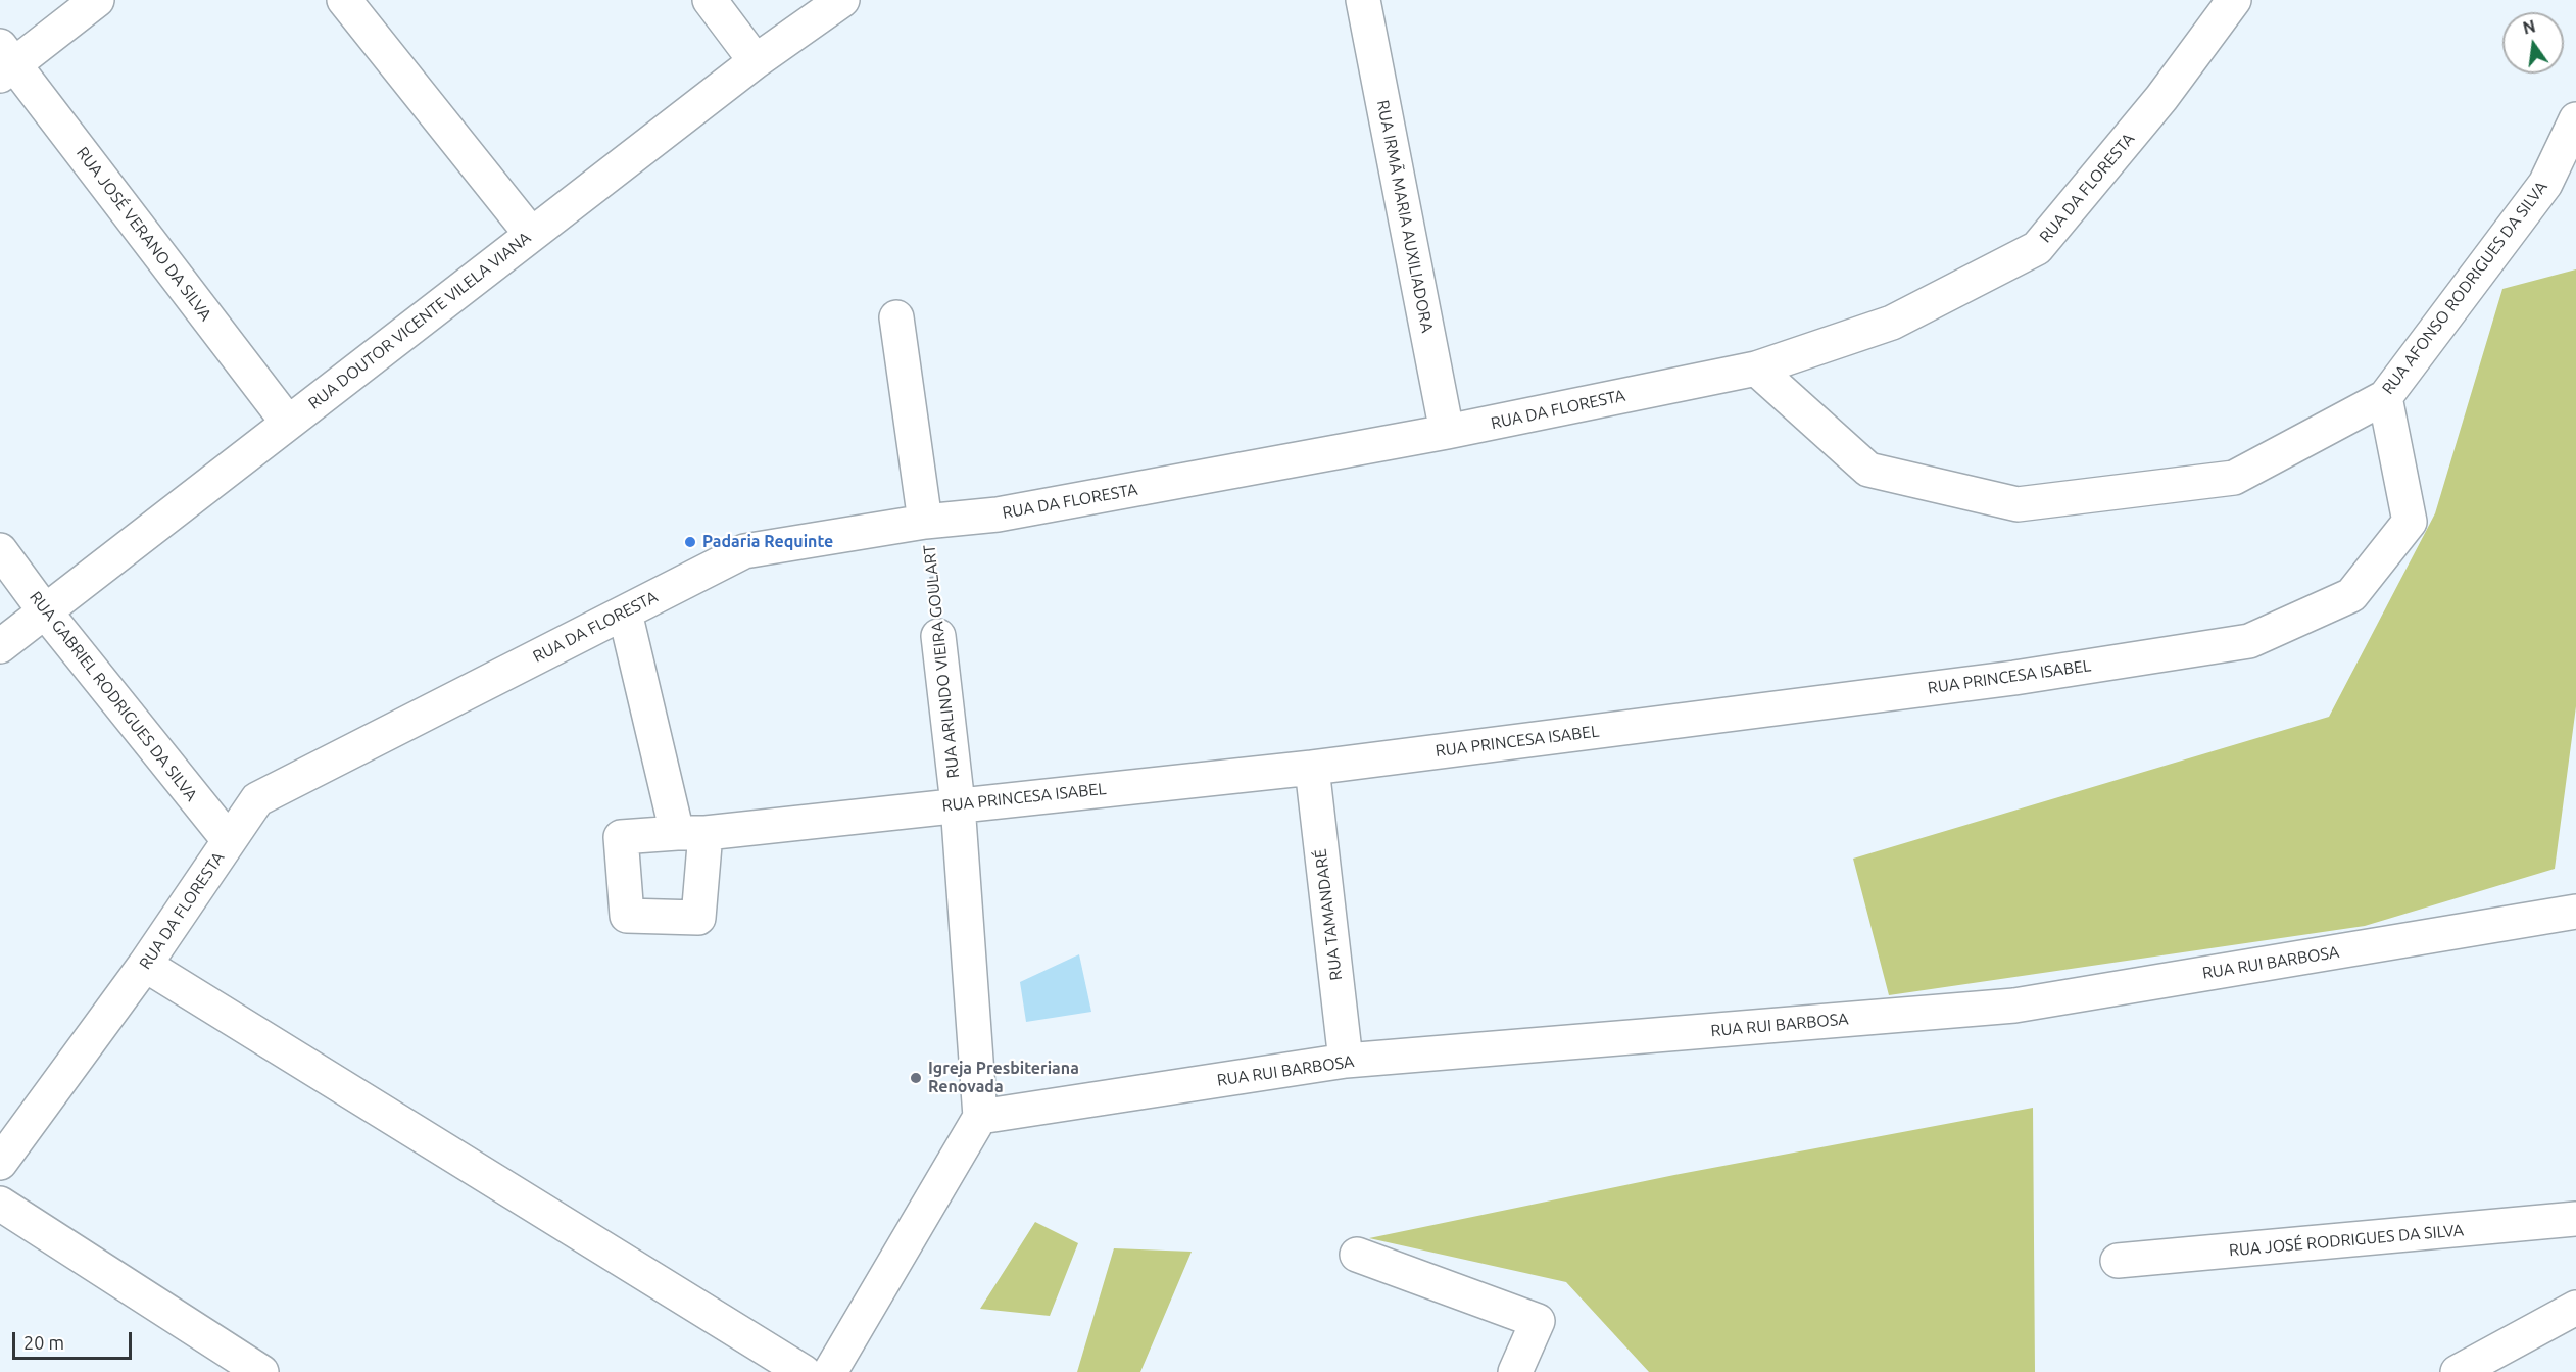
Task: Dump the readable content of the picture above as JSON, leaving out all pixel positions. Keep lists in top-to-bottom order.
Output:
{
  "streets": {
    "street": [
      "RUA DA FLORESTA",
      "RUA IRMÃ MARIA AUXILIADORA",
      "RUA JOSÉ VERANO DA SILVA",
      "RUA AFONSO RODRIGUES DA SILVA",
      "RUA DOUTOR VICENTE VILELA VIANA",
      "RUA ARLINDO VIEIRA GOULART",
      "RUA PRINCESA ISABEL",
      "RUA GABRIEL RODRIGUES DA SILVA",
      "RUA TAMANDARÉ",
      "RUA RUI BARBOSA",
      "RUA JOSÉ RODRIGUES DA SILVA"
    ]
  },
  "crossings": [
    ["RUA DA FLORESTA", "RUA IRMÃ MARIA AUXILIADORA"],
    ["RUA DA FLORESTA", "RUA AFONSO RODRIGUES DA SILVA"],
    ["RUA DA FLORESTA", "RUA ARLINDO VIEIRA GOULART"],
    ["RUA DA FLORESTA", "RUA PRINCESA ISABEL"],
    ["RUA DA FLORESTA", "RUA GABRIEL RODRIGUES DA SILVA"],
    ["RUA JOSÉ VERANO DA SILVA", "RUA DOUTOR VICENTE VILELA VIANA"],
    ["RUA AFONSO RODRIGUES DA SILVA", "RUA PRINCESA ISABEL"],
    ["RUA DOUTOR VICENTE VILELA VIANA", "RUA GABRIEL RODRIGUES DA SILVA"],
    ["RUA ARLINDO VIEIRA GOULART", "RUA PRINCESA ISABEL"],
    ["RUA ARLINDO VIEIRA GOULART", "RUA RUI BARBOSA"],
    ["RUA PRINCESA ISABEL", "RUA TAMANDARÉ"],
    ["RUA TAMANDARÉ", "RUA RUI BARBOSA"]
  ],
  "places": ["Padaria Requinte", "Igreja Presbiteriana Renovada"],
  "scale_bar": "20 m",
  "north": "top"
}
